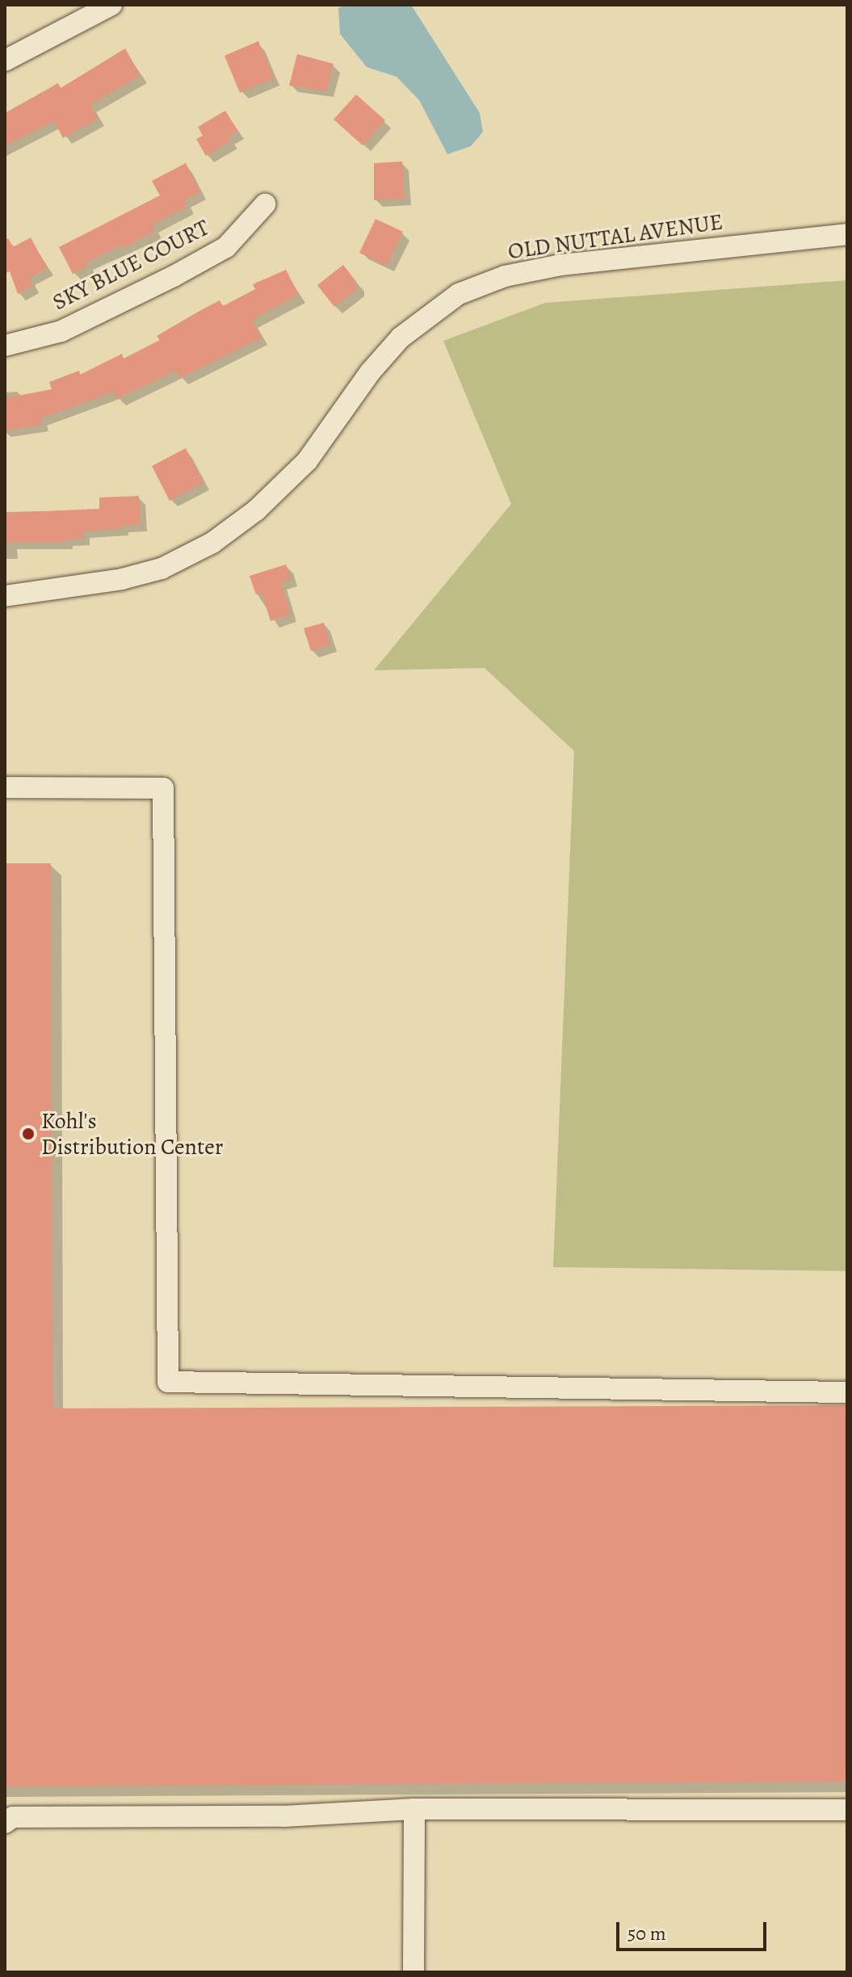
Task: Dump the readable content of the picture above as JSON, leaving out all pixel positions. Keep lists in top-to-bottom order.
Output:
{
  "streets": {
    "street": ["OLD NUTTAL AVENUE", "SKY BLUE COURT"]
  },
  "places": ["Kohl's Distribution Center"],
  "scale_bar": "50 m"
}
